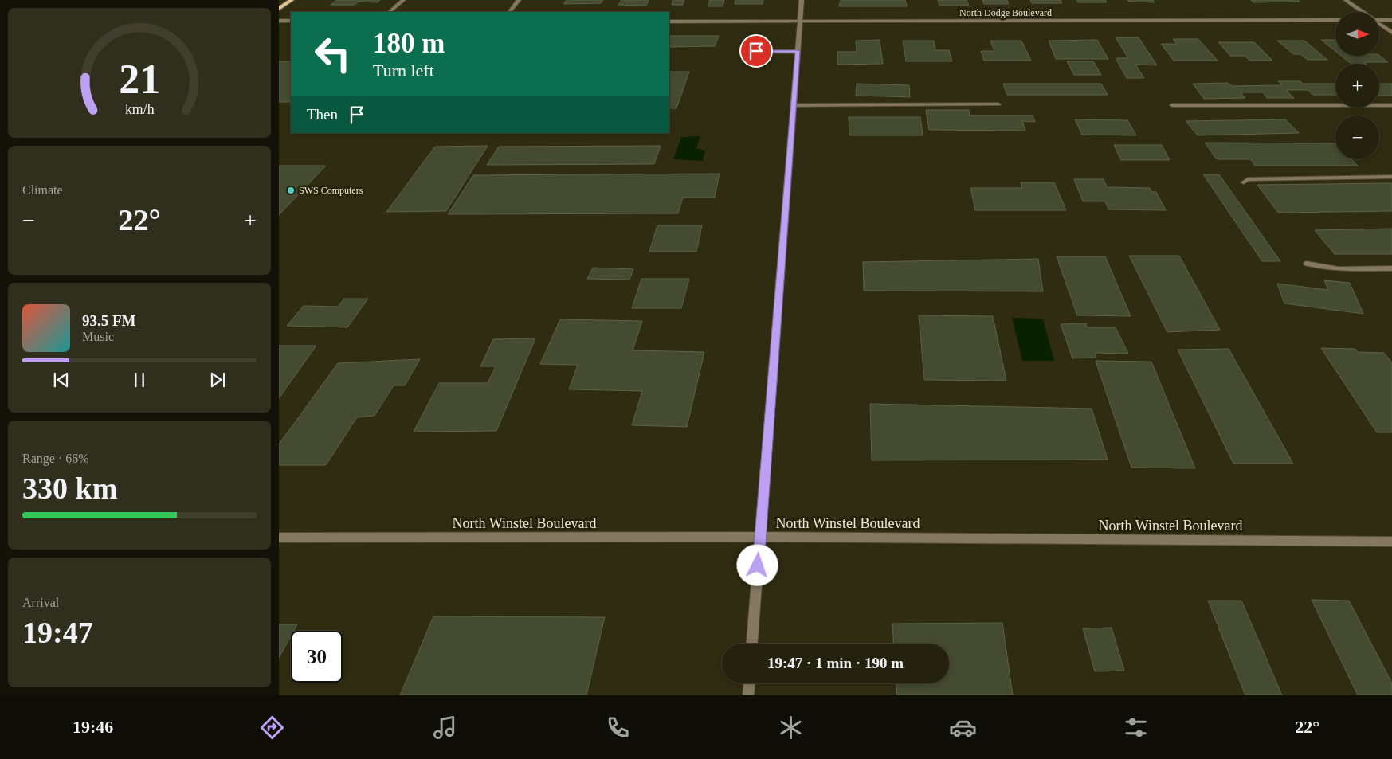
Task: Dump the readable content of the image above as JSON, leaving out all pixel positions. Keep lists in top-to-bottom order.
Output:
{
  "streets": {
    "street": ["North Dodge Boulevard", "North Winstel Boulevard"]
  },
  "places": ["SWS Computers"],
  "north": "right",
  "page": {
    "map_buttons": ["+", "−"],
    "turn": ["180 m", "Turn left"],
    "then": "Then",
    "tile": [
      "Climate",
      ["Range · 66%", "330 km"],
      ["Arrival", "19:47"]
    ],
    "heat": ["−", "22°", "+"],
    "song": ["93.5 FM", "Music"],
    "limit": "30",
    "trip": "19:47 · 1 min · 190 m",
    "tabs": ["19:46", "22°"],
    "gauge": ["21", "km/h"]
  }
}
